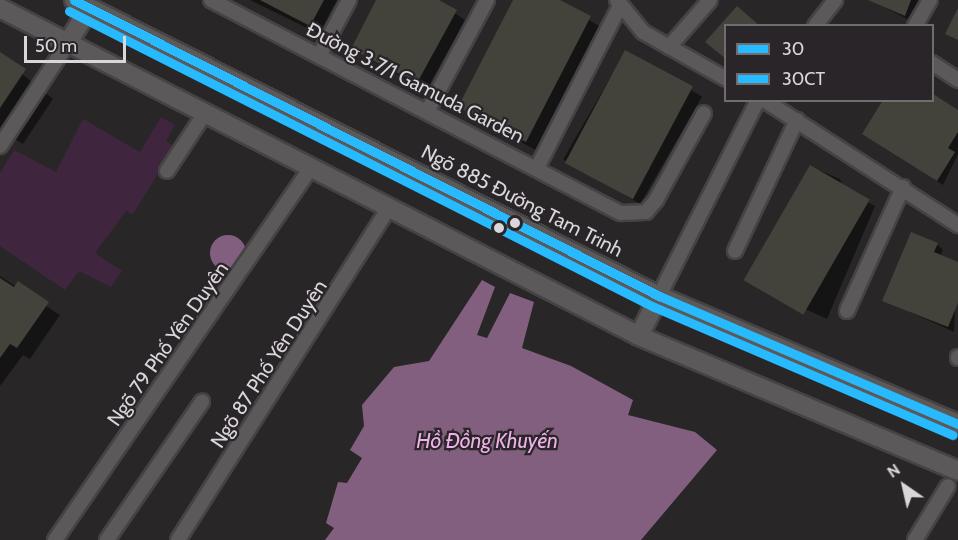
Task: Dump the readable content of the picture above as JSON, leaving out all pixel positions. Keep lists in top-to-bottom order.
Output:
{
  "streets": {
    "street": [
      "Đường 3.7/1 Gamuda Garden",
      "Ngõ 885 Đường Tam Trinh",
      "Ngõ 79 Phố Yên Duyên",
      "Ngõ 87 Phố Yên Duyên"
    ]
  },
  "water": ["Hồ Đồng Khuyến"],
  "lines": ["transit line 30", "transit line 30CT"],
  "legend": ["30", "30CT"],
  "scale_bar": "50 m",
  "north": "top left"
}
